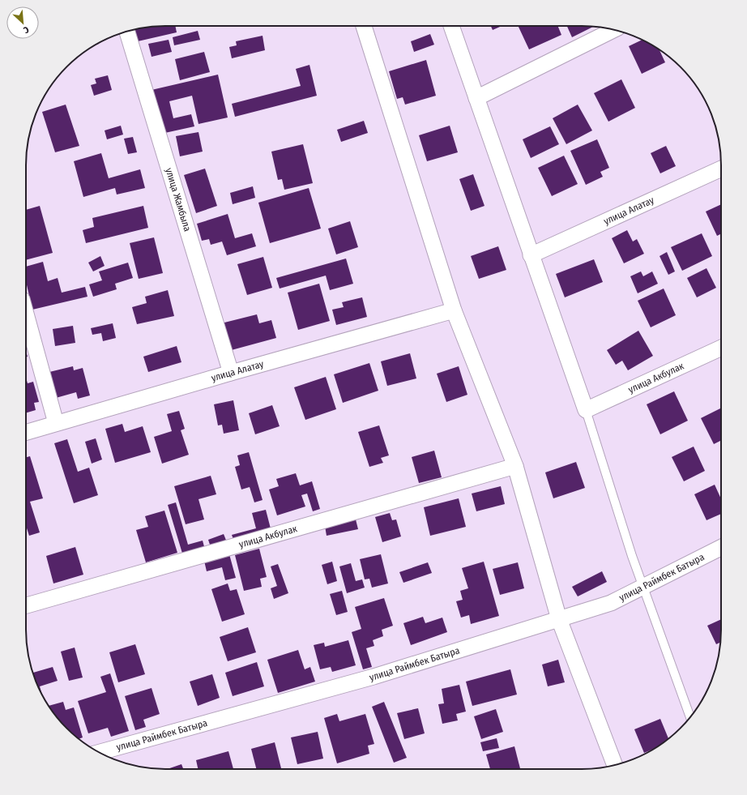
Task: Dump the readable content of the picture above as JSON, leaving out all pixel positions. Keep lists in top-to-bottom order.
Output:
{
  "streets": {
    "street": [
      "улица Жамбыла",
      "улица Алатау",
      "улица Акбулак",
      "улица Раймбек Батыра"
    ]
  },
  "crossings": [
    ["улица Жамбыла", "улица Алатау"]
  ],
  "north": "bottom right"
}
